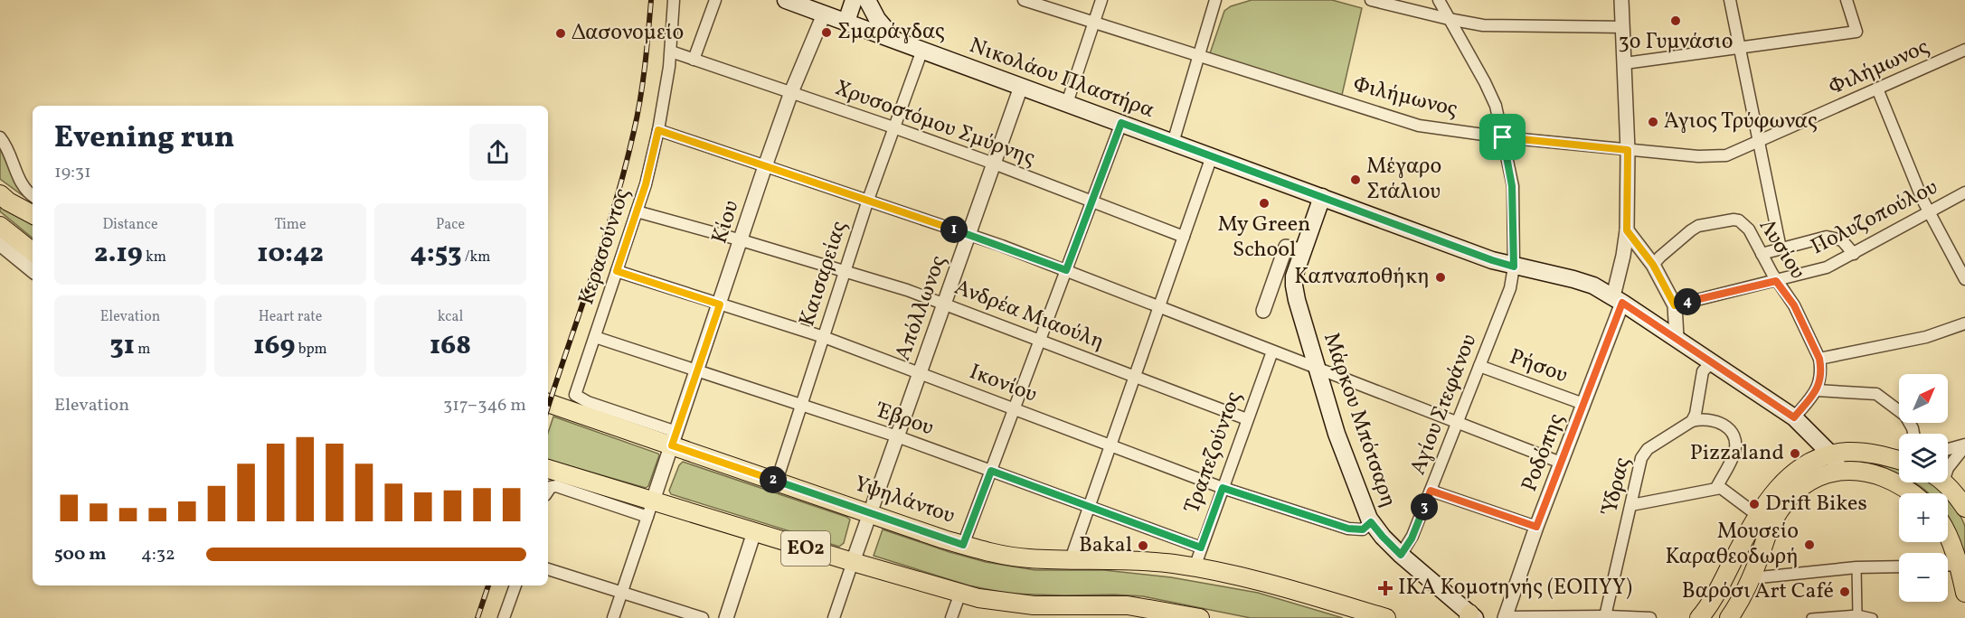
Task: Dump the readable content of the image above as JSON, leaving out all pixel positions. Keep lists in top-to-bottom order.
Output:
{
  "streets": {
    "main road": [
      "Νικολάου Πλαστήρα",
      "Μάρκου Μπότσαρη",
      "Υψηλάντου",
      "ΕΟ2"
    ],
    "street": [
      "Φιλήμωνος",
      "Χρυσοστόμου Σμύρνης",
      "Πολυζοπούλου",
      "Κίου",
      "Κερασούντος",
      "Λυσίου",
      "Καισαρείας",
      "Απόλλωνος",
      "Ανδρέα Μιαούλη",
      "Ρήσου",
      "Ικονίου",
      "Αγίου Στεφάνου",
      "Έβρου",
      "Τραπεζούντος",
      "Ροδόπης",
      "Ύδρας"
    ]
  },
  "crossings": [
    ["Φιλήμωνος", "Αγίου Στεφάνου"],
    ["Φιλήμωνος", "Ροδόπης"],
    ["Νικολάου Πλαστήρα", "Κίου"],
    ["Νικολάου Πλαστήρα", "Καισαρείας"],
    ["Νικολάου Πλαστήρα", "Απόλλωνος"],
    ["Νικολάου Πλαστήρα", "Αγίου Στεφάνου"],
    ["Νικολάου Πλαστήρα", "Μάρκου Μπότσαρη"],
    ["Νικολάου Πλαστήρα", "Ροδόπης"],
    ["Χρυσοστόμου Σμύρνης", "Κίου"],
    ["Χρυσοστόμου Σμύρνης", "Κερασούντος"],
    ["Χρυσοστόμου Σμύρνης", "Καισαρείας"],
    ["Χρυσοστόμου Σμύρνης", "Απόλλωνος"],
    ["Πολυζοπούλου", "Λυσίου"],
    ["Κίου", "Κερασούντος"],
    ["Κίου", "Ανδρέα Μιαούλη"],
    ["Κίου", "Ικονίου"],
    ["Κίου", "Έβρου"],
    ["Κίου", "Υψηλάντου"],
    ["Κίου", "ΕΟ2"],
    ["Κερασούντος", "Ανδρέα Μιαούλη"],
    ["Κερασούντος", "Ικονίου"],
    ["Κερασούντος", "Έβρου"],
    ["Κερασούντος", "Υψηλάντου"],
    ["Καισαρείας", "Ανδρέα Μιαούλη"],
    ["Καισαρείας", "Ικονίου"],
    ["Καισαρείας", "Έβρου"],
    ["Καισαρείας", "Υψηλάντου"],
    ["Απόλλωνος", "Ανδρέα Μιαούλη"],
    ["Απόλλωνος", "Ικονίου"],
    ["Απόλλωνος", "Έβρου"],
    ["Απόλλωνος", "Υψηλάντου"],
    ["Απόλλωνος", "ΕΟ2"],
    ["Ανδρέα Μιαούλη", "Τραπεζούντος"],
    ["Ρήσου", "Αγίου Στεφάνου"],
    ["Ρήσου", "Ροδόπης"],
    ["Ικονίου", "Μάρκου Μπότσαρη"],
    ["Ικονίου", "Τραπεζούντος"],
    ["Αγίου Στεφάνου", "Μάρκου Μπότσαρη"],
    ["Έβρου", "Τραπεζούντος"],
    ["Τραπεζούντος", "Υψηλάντου"]
  ],
  "places": {
    "other": [
      "3ο Γυμνάσιο",
      "Σμαράγδας",
      "Δασονομείο",
      "Άγιος Τρύφωνας",
      "Μέγαρο Στάλιου",
      "My Green School",
      "Καπναποθήκη",
      "Pizzaland",
      "Drift Bikes",
      "Μουσείο Καραθεοδωρή",
      "Bakal",
      "Βαρόσι Art Café"
    ],
    "health": ["ΙΚΑ Κομοτηνής (ΕΟΠΥΥ)"]
  },
  "north": "top right",
  "page": {
    "heading": ["Evening run", "19:31"],
    "stats": [
      ["Distance", "2.19 km"],
      ["Time", "10:42"],
      ["Pace", "4:53 /km"],
      ["Elevation", "31 m"],
      ["Heart rate", "169 bpm"],
      ["kcal", "168"]
    ],
    "pins": [
      "1",
      "4",
      "2",
      "3"
    ],
    "map_buttons": ["+", "−"],
    "chart": ["Elevation", "317–346 m"],
    "list": [
      {
        "name": "500 m",
        "note": "4:32"
      }
    ]
  }
}
